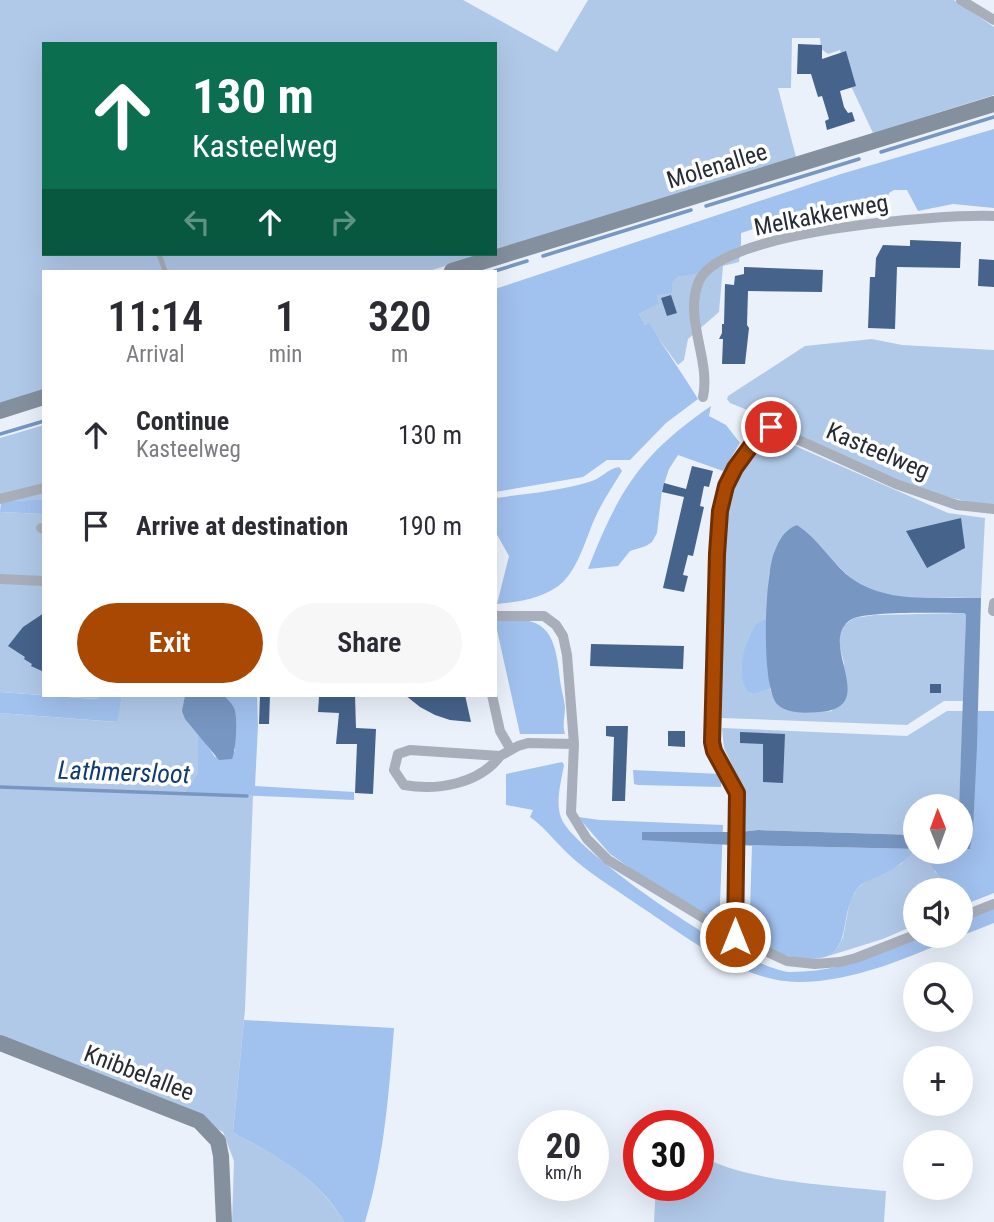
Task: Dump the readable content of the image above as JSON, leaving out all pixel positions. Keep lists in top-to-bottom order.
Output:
{
  "streets": {
    "main road": ["Molenallee", "Knibbelallee"],
    "street": ["Melkakkerweg", "Kasteelweg"]
  },
  "water": ["Lathmersloot"],
  "north": "top",
  "page": {
    "turn": ["130 m", "Kasteelweg"],
    "eta": [
      "11:14",
      "Arrival",
      "1",
      "min",
      "320",
      "m"
    ],
    "list": [
      {
        "name": "Continue",
        "note": "Kasteelweg",
        "value": "130 m"
      },
      {
        "name": "Arrive at destination",
        "value": "190 m"
      }
    ],
    "buttons": ["Exit", "Share"],
    "map_buttons": ["+", "−"],
    "speed": "20 km/h",
    "limit": "30"
  }
}
